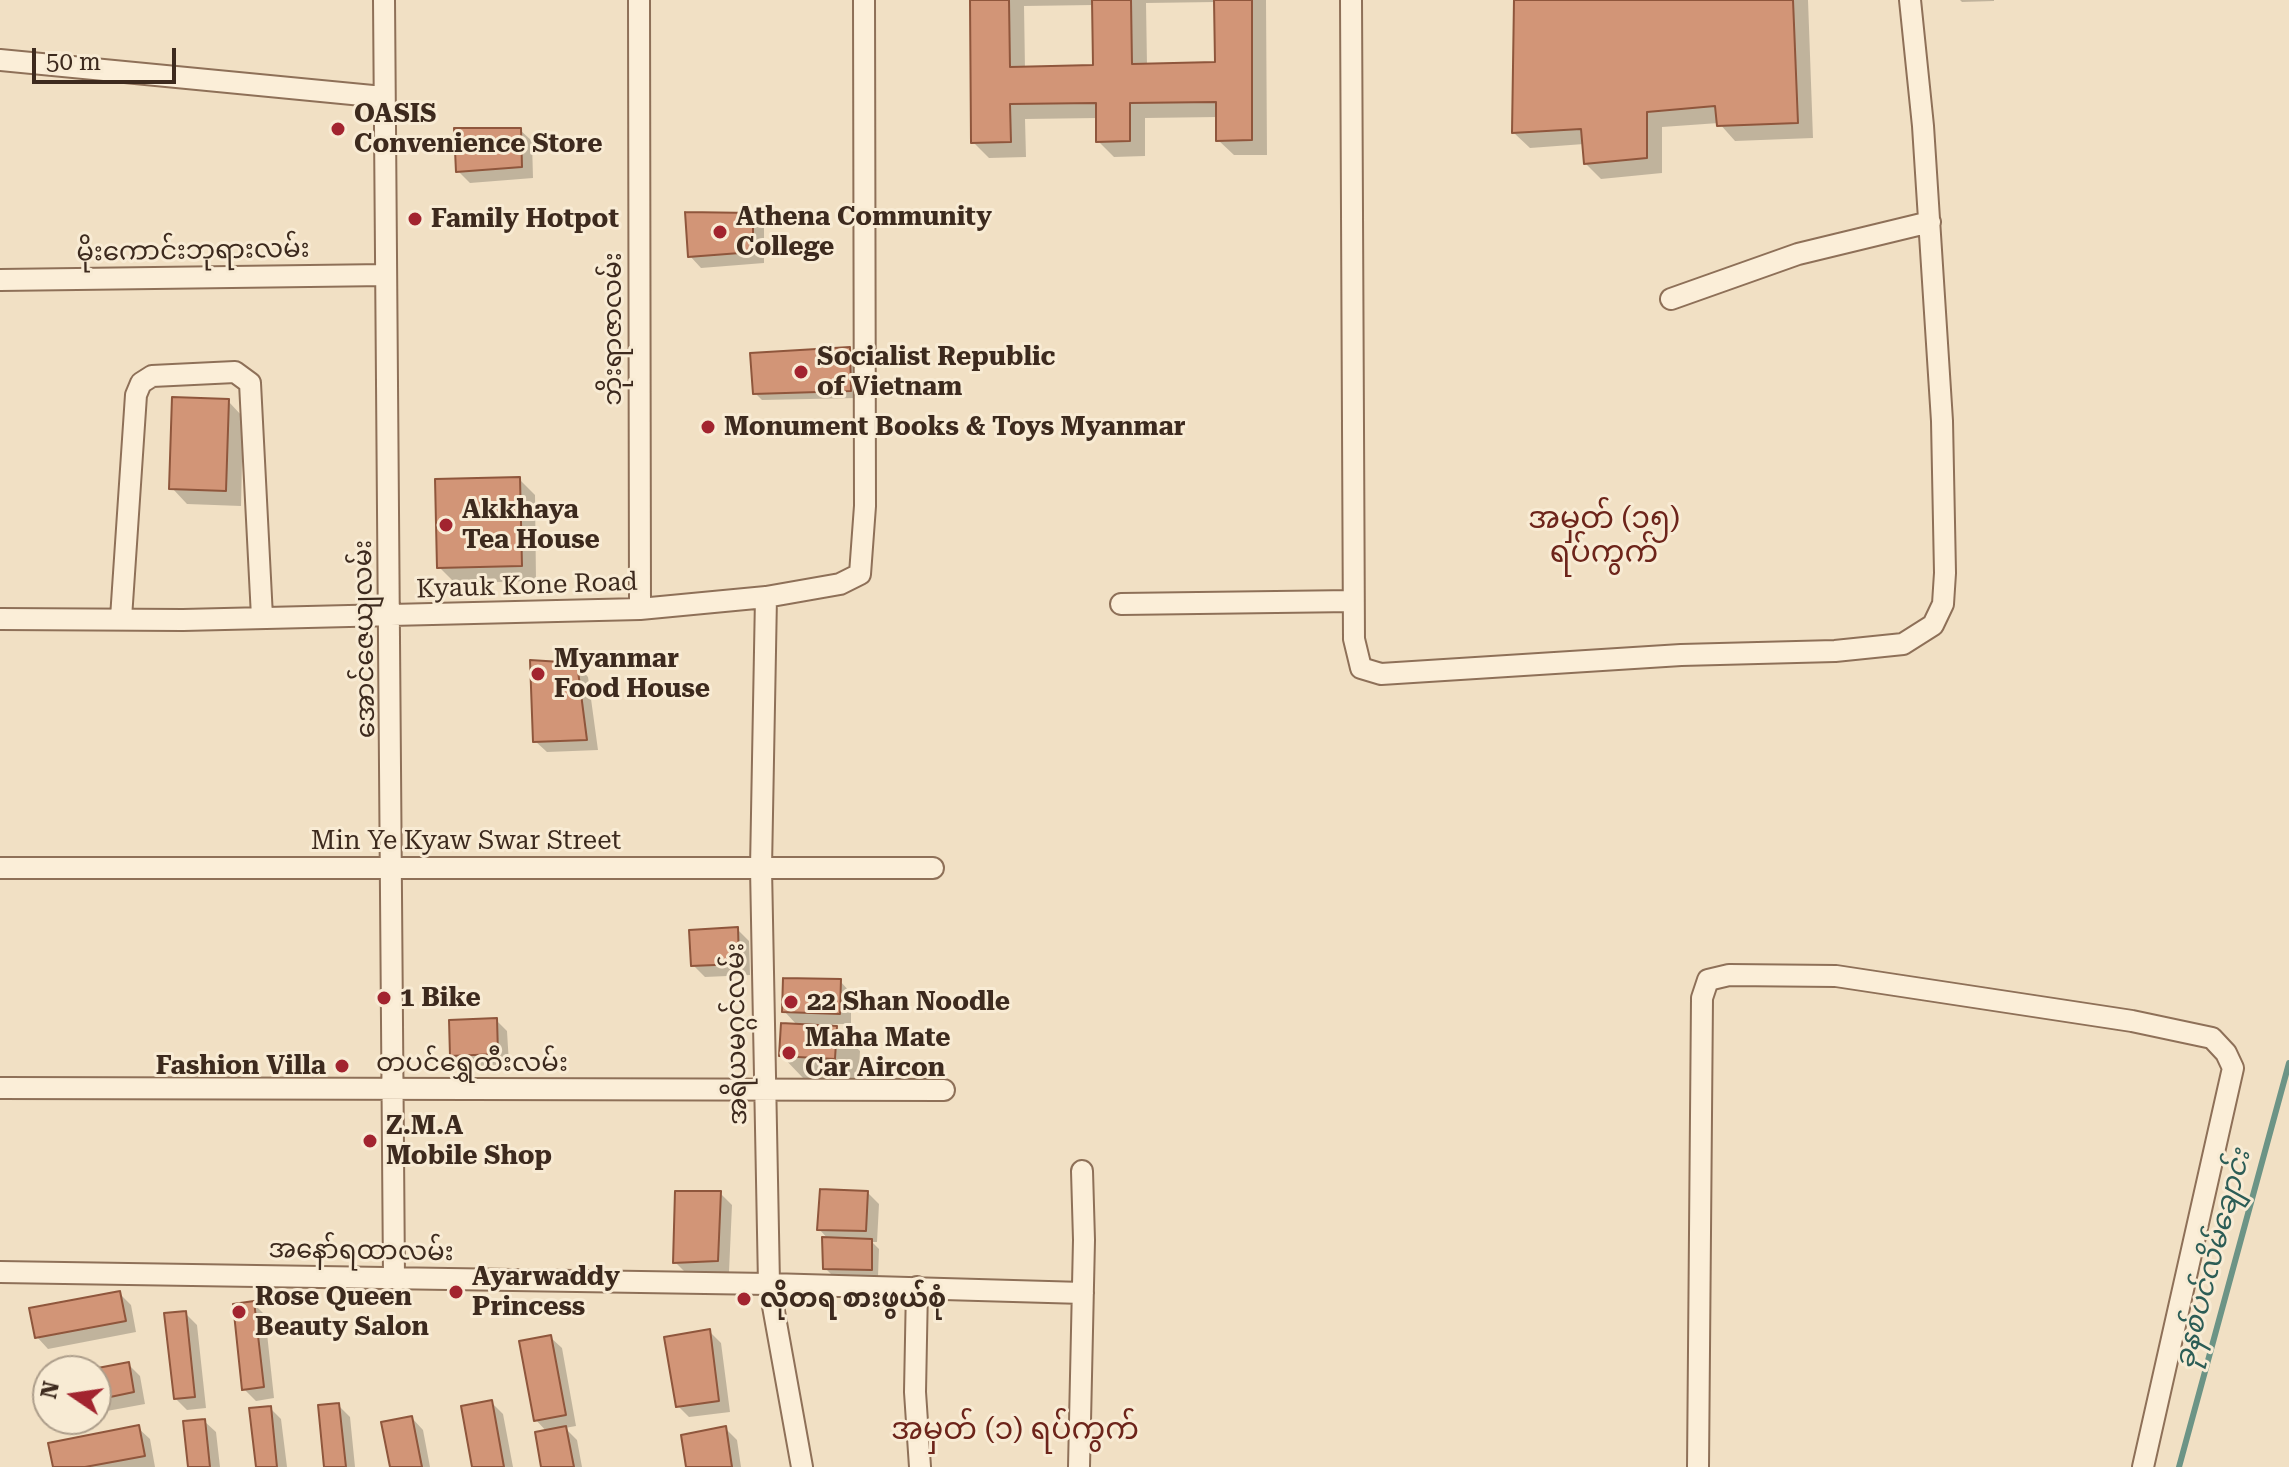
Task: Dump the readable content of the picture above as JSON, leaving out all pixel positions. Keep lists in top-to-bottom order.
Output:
{
  "streets": {
    "street": [
      "မိုးကောင်းဘုရားလမ်း",
      "ဘိုးရာဇာလမ်း",
      "Kyauk Kone Road",
      "အောင်ဇေယျလမ်း",
      "Min Ye Kyaw Swar Street",
      "အရိယမဂ္ဂင်လမ်း",
      "တပင်ရွှေထီးလမ်း",
      "အနော်ရထာလမ်း"
    ]
  },
  "crossings": [
    ["မိုးကောင်းဘုရားလမ်း", "အောင်ဇေယျလမ်း"],
    ["ဘိုးရာဇာလမ်း", "Kyauk Kone Road"],
    ["Kyauk Kone Road", "အောင်ဇေယျလမ်း"],
    ["Kyauk Kone Road", "အရိယမဂ္ဂင်လမ်း"],
    ["အောင်ဇေယျလမ်း", "Min Ye Kyaw Swar Street"],
    ["အောင်ဇေယျလမ်း", "တပင်ရွှေထီးလမ်း"],
    ["အောင်ဇေယျလမ်း", "အနော်ရထာလမ်း"],
    ["Min Ye Kyaw Swar Street", "အရိယမဂ္ဂင်လမ်း"],
    ["အရိယမဂ္ဂင်လမ်း", "တပင်ရွှေထီးလမ်း"],
    ["အရိယမဂ္ဂင်လမ်း", "အနော်ရထာလမ်း"]
  ],
  "districts": ["အမှတ် (၁၅) ရပ်ကွက်", "အမှတ် (၁) ရပ်ကွက်"],
  "water": ["ခုနစ်ပင်လိမ်ချောင်း"],
  "places": [
    "OASIS Convenience Store",
    "Family Hotpot",
    "Athena Community College",
    "Socialist Republic of Vietnam",
    "Monument Books & Toys Myanmar",
    "Akkhaya Tea House",
    "Myanmar Food House",
    "1 Bike",
    "22 Shan Noodle",
    "Maha Mate Car Aircon",
    "Fashion Villa",
    "Z.M.A Mobile Shop",
    "Ayarwaddy Princess",
    "လိုတရ စားဖွယ်စုံ",
    "Rose Queen Beauty Salon"
  ],
  "scale_bar": "50 m",
  "north": "left"
}
